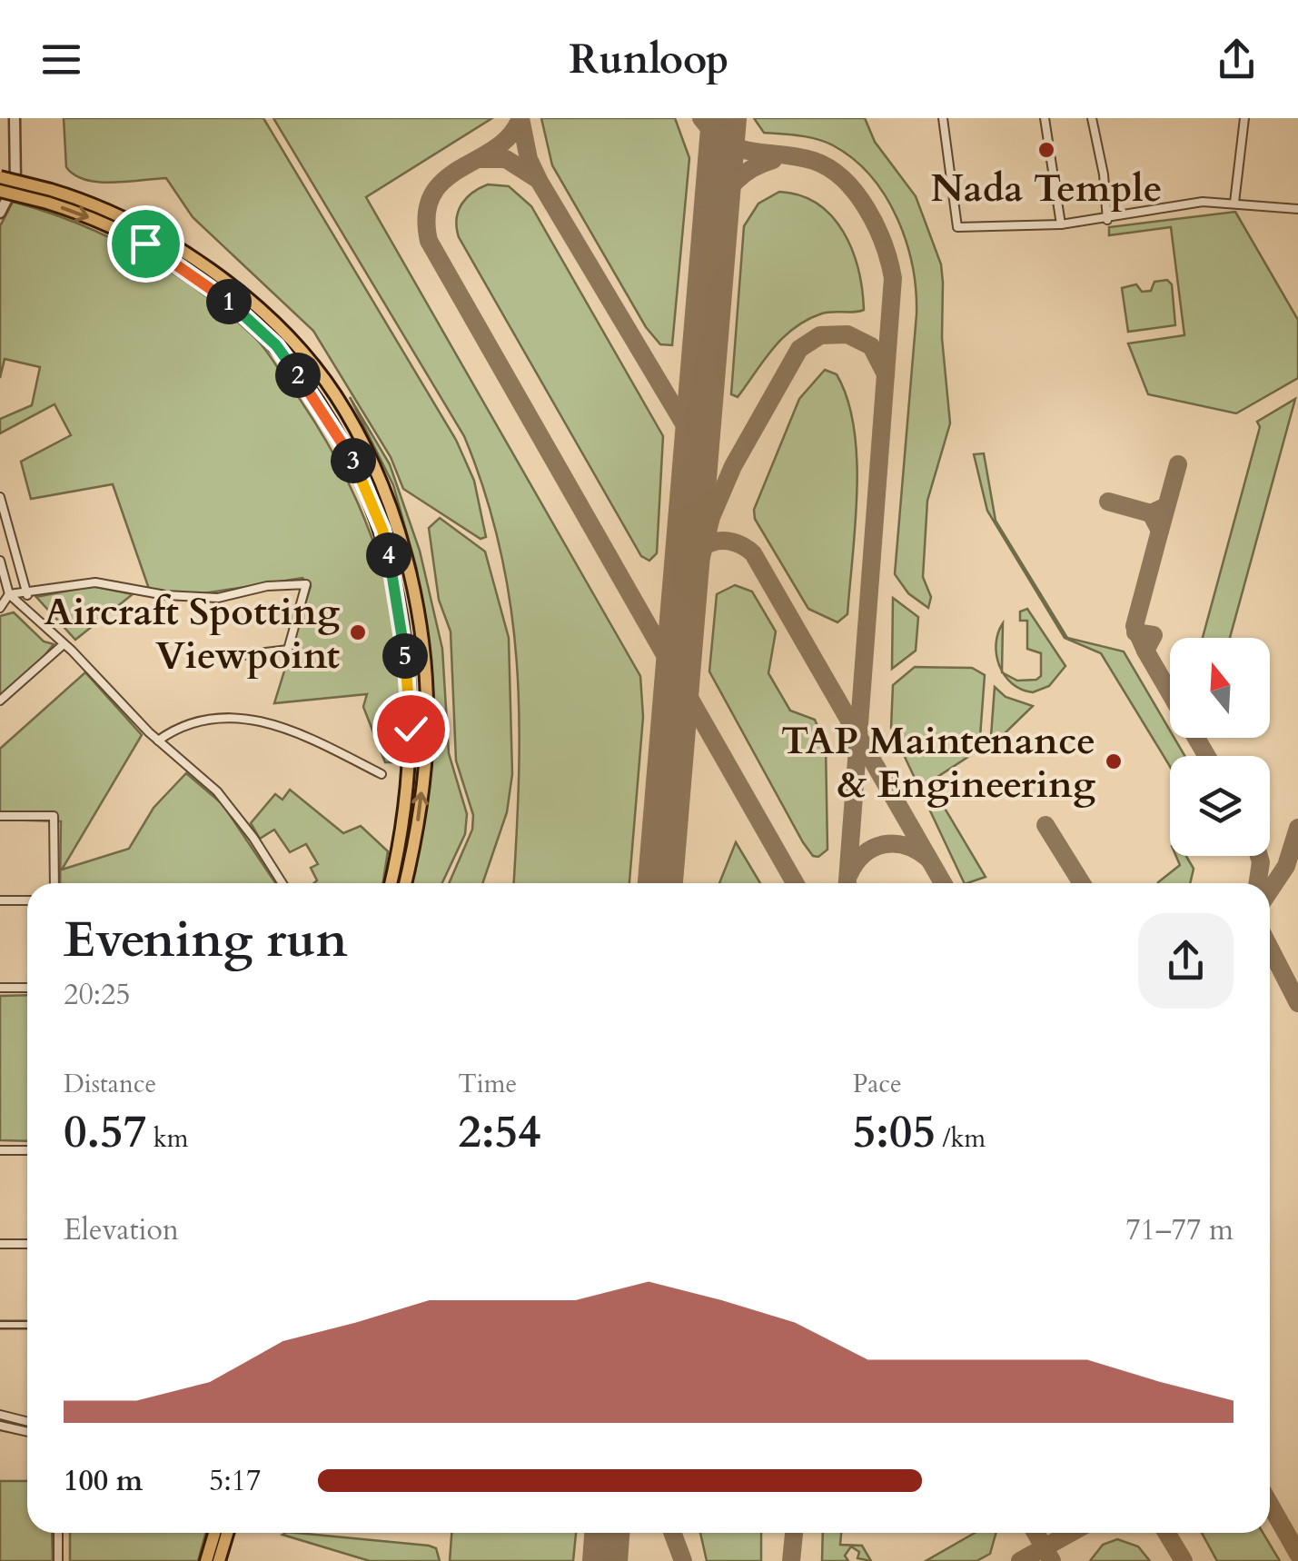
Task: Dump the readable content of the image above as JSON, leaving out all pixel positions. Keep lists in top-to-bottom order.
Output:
{
  "places": ["Nada Temple", "Aircraft Spotting Viewpoint", "TAP Maintenance & Engineering"],
  "north": "top",
  "page": {
    "header": "Runloop",
    "pins": [
      "1",
      "2",
      "3",
      "4",
      "5"
    ],
    "heading": ["Evening run", "20:25"],
    "stats": [
      ["Distance", "0.57 km"],
      ["Time", "2:54"],
      ["Pace", "5:05 /km"]
    ],
    "chart": ["Elevation", "71–77 m"],
    "list": [
      {
        "name": "100 m",
        "note": "5:17"
      }
    ]
  }
}
